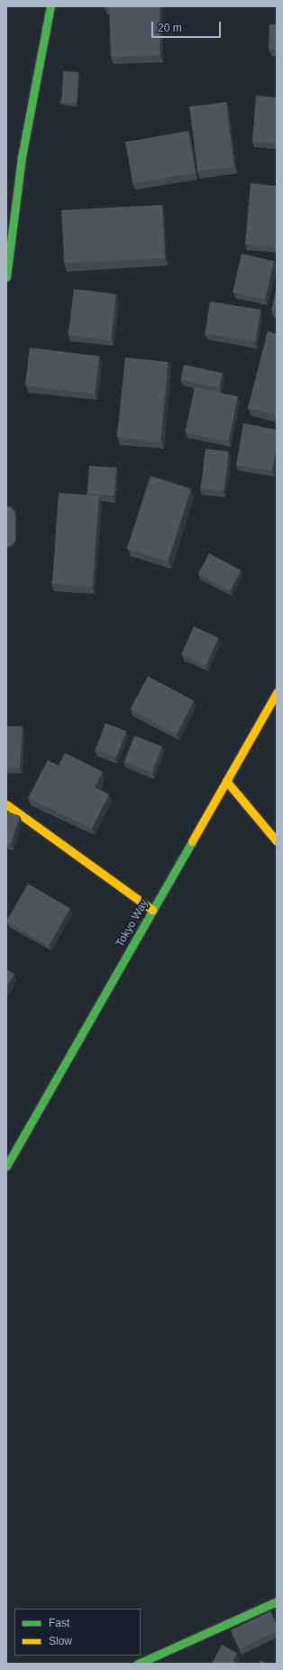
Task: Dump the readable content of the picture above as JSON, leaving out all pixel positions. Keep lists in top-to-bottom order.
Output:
{
  "streets": {
    "street": ["Tokyo Way"]
  },
  "legend": ["Fast", "Slow"],
  "scale_bar": "20 m"
}
